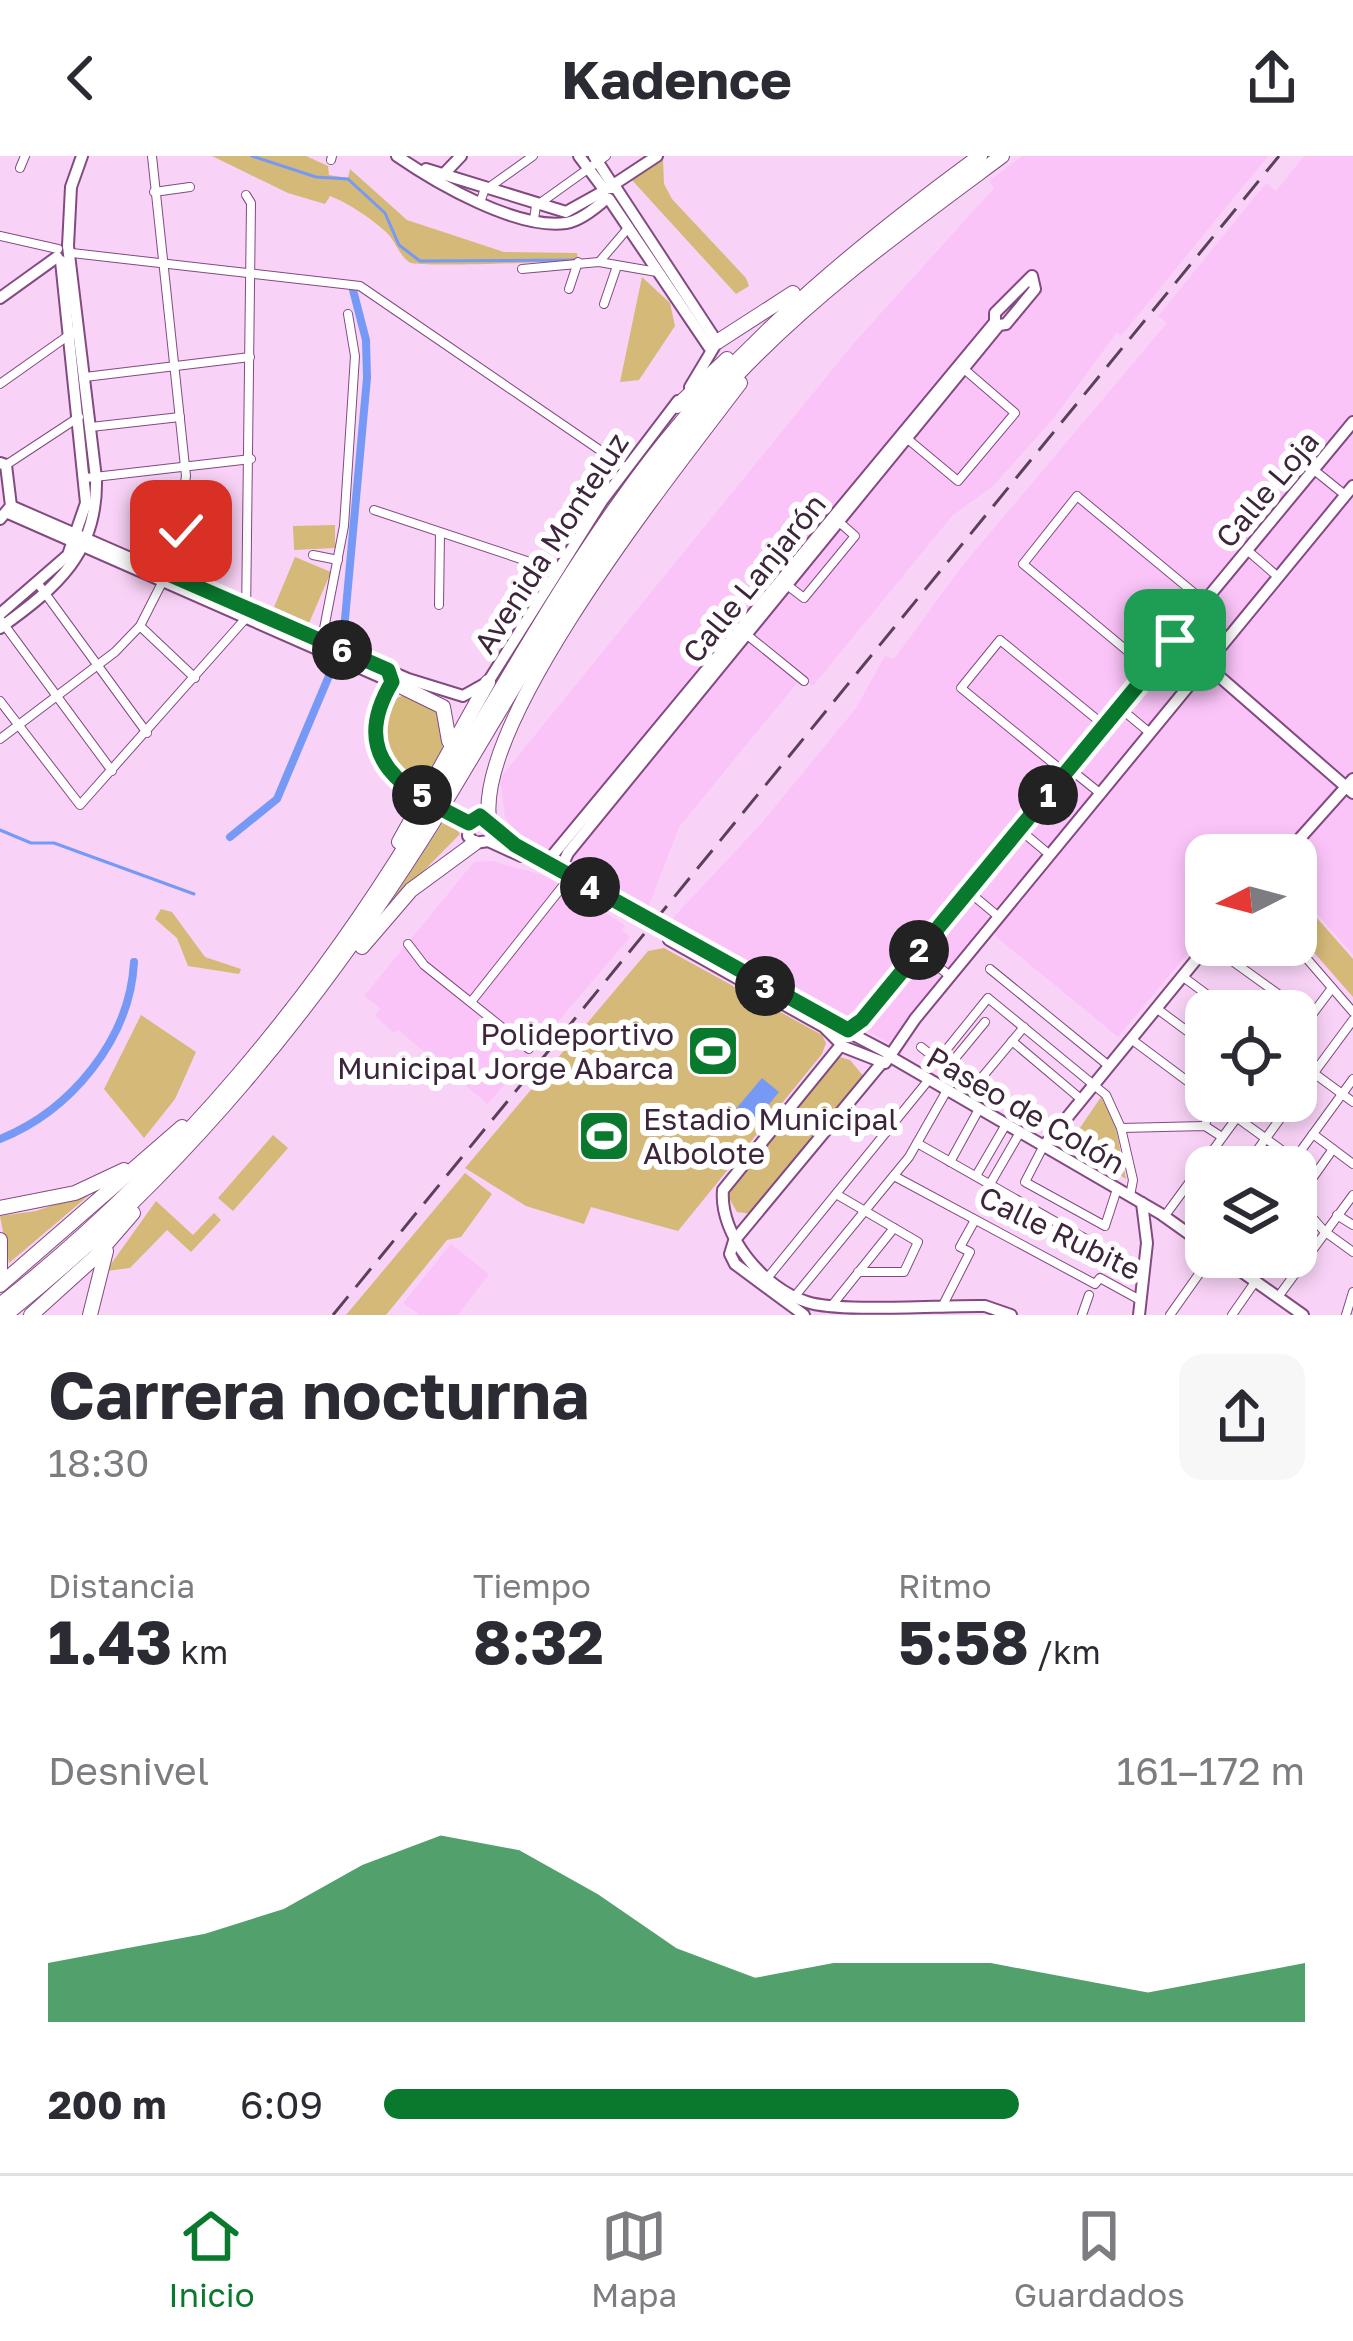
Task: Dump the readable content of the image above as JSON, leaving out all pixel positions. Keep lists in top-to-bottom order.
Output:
{
  "streets": {
    "street": [
      "Calle Loja",
      "Avenida Monteluz",
      "Calle Lanjarón",
      "Paseo de Colón",
      "Calle Rubite"
    ]
  },
  "places": {
    "sports": ["Polideportivo Municipal Jorge Abarca", "Estadio Municipal Albolote"]
  },
  "north": "left",
  "page": {
    "header": "Kadence",
    "pins": [
      "6",
      "1",
      "5",
      "4",
      "2",
      "3"
    ],
    "heading": ["Carrera nocturna", "18:30"],
    "stats": [
      ["Distancia", "1.43 km"],
      ["Tiempo", "8:32"],
      ["Ritmo", "5:58 /km"]
    ],
    "chart": ["Desnivel", "161–172 m"],
    "list": [
      {
        "name": "200 m",
        "note": "6:09"
      }
    ],
    "tabs": ["Inicio", "Mapa", "Guardados"]
  }
}
